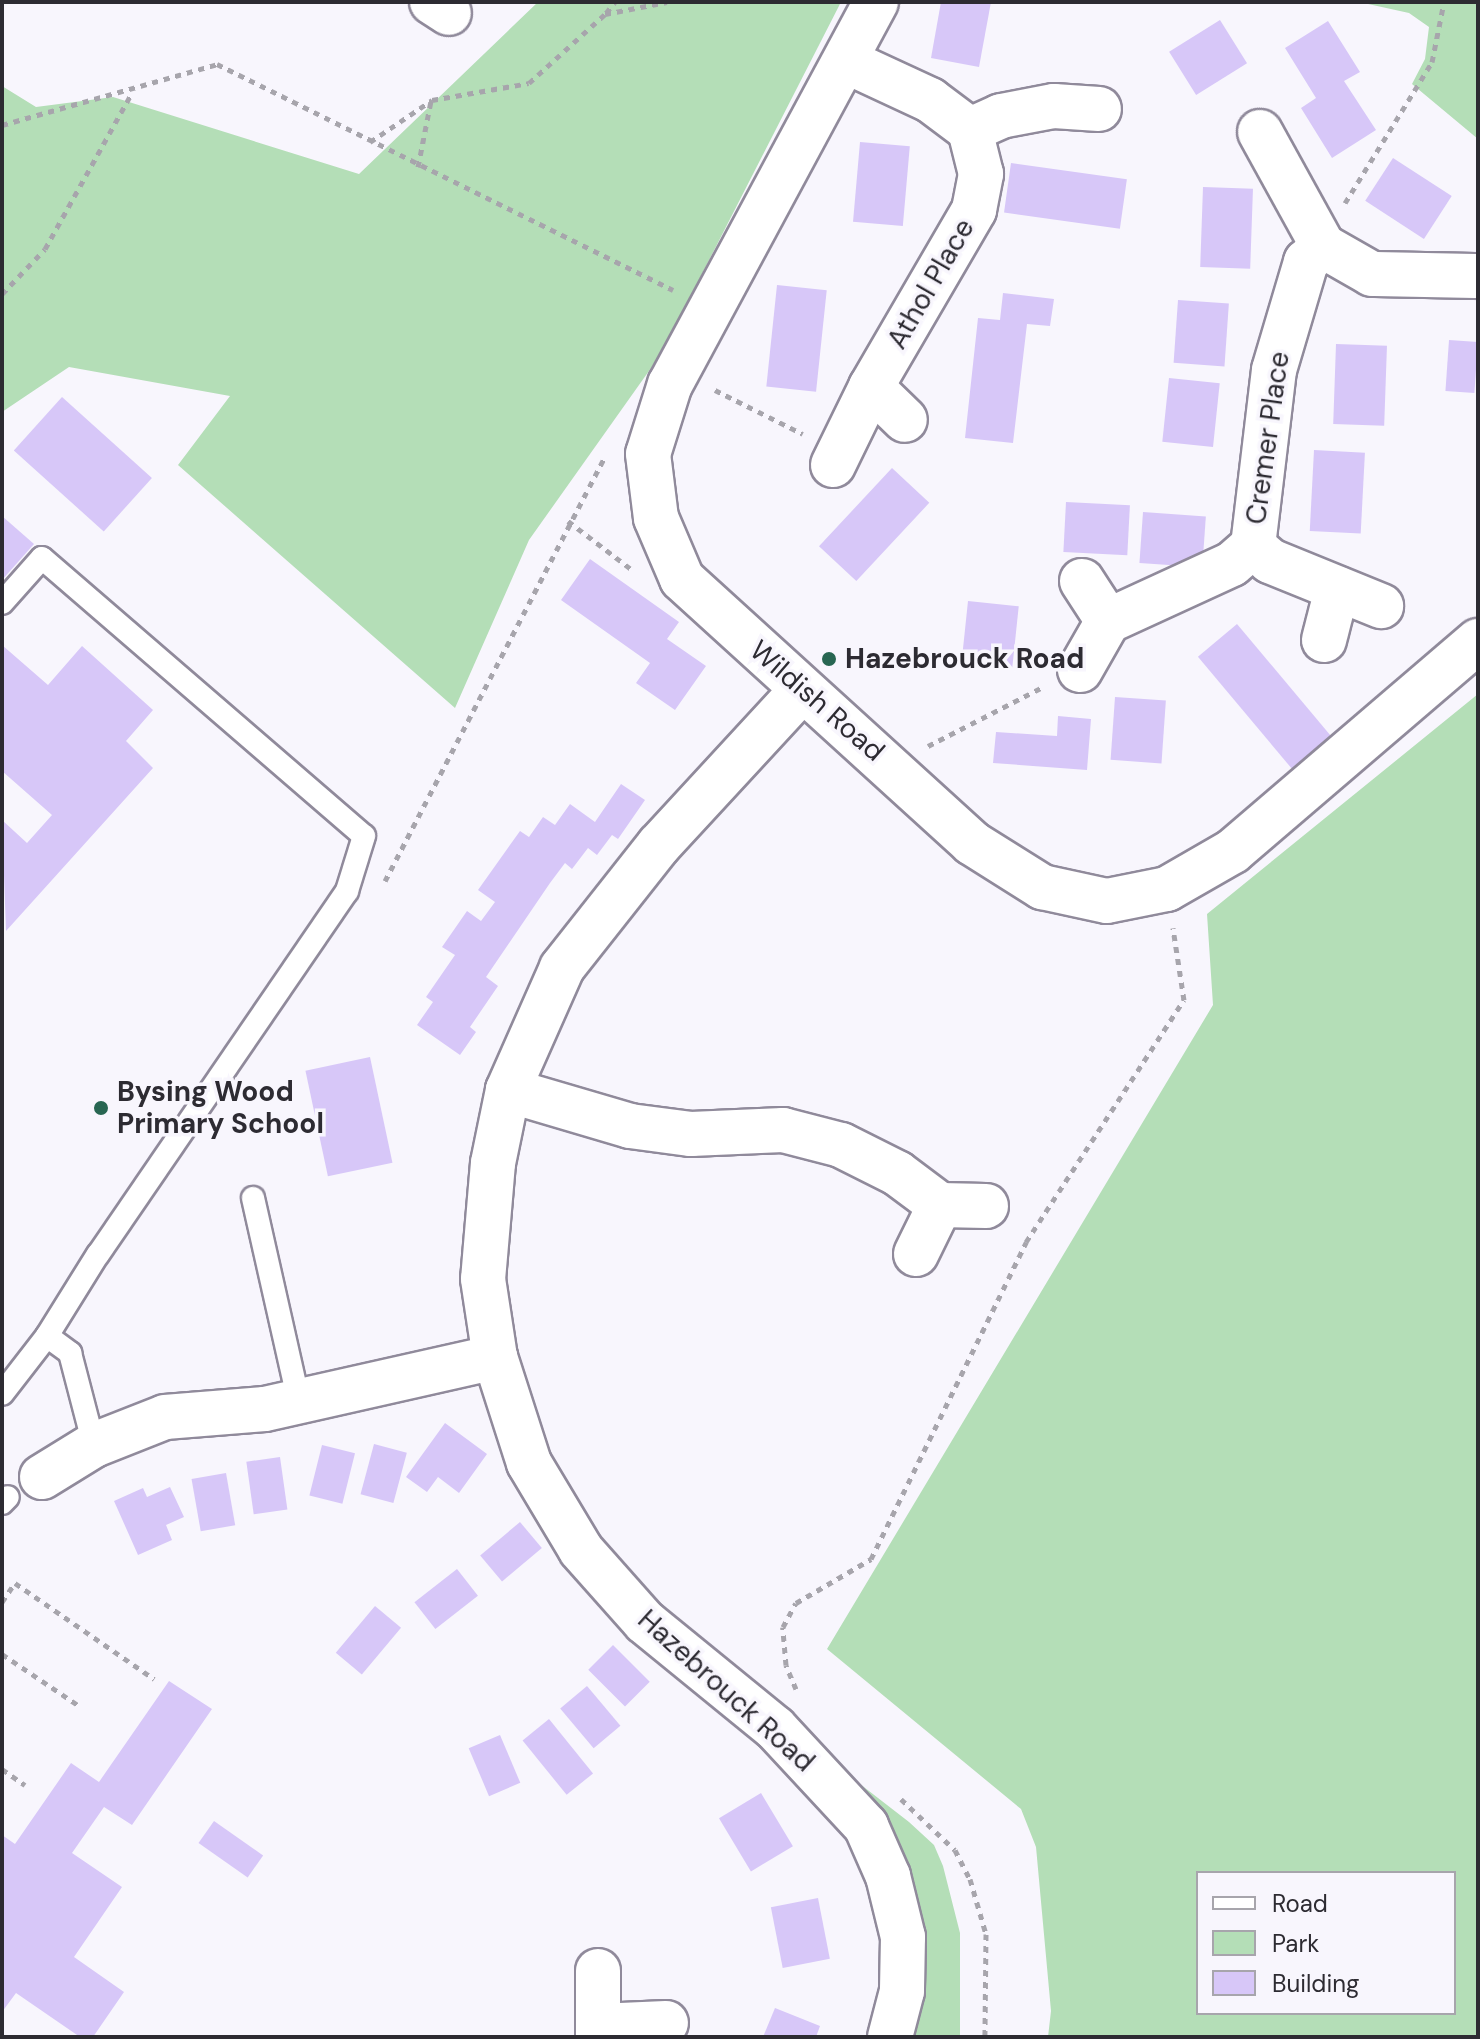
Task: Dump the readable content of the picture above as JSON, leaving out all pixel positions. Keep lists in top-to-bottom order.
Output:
{
  "streets": {
    "street": [
      "Athol Place",
      "Cremer Place",
      "Wildish Road",
      "Hazebrouck Road"
    ]
  },
  "crossings": [
    ["Wildish Road", "Hazebrouck Road"]
  ],
  "places": ["Hazebrouck Road", "Bysing Wood Primary School"],
  "legend": ["Road", "Park", "Building"]
}
